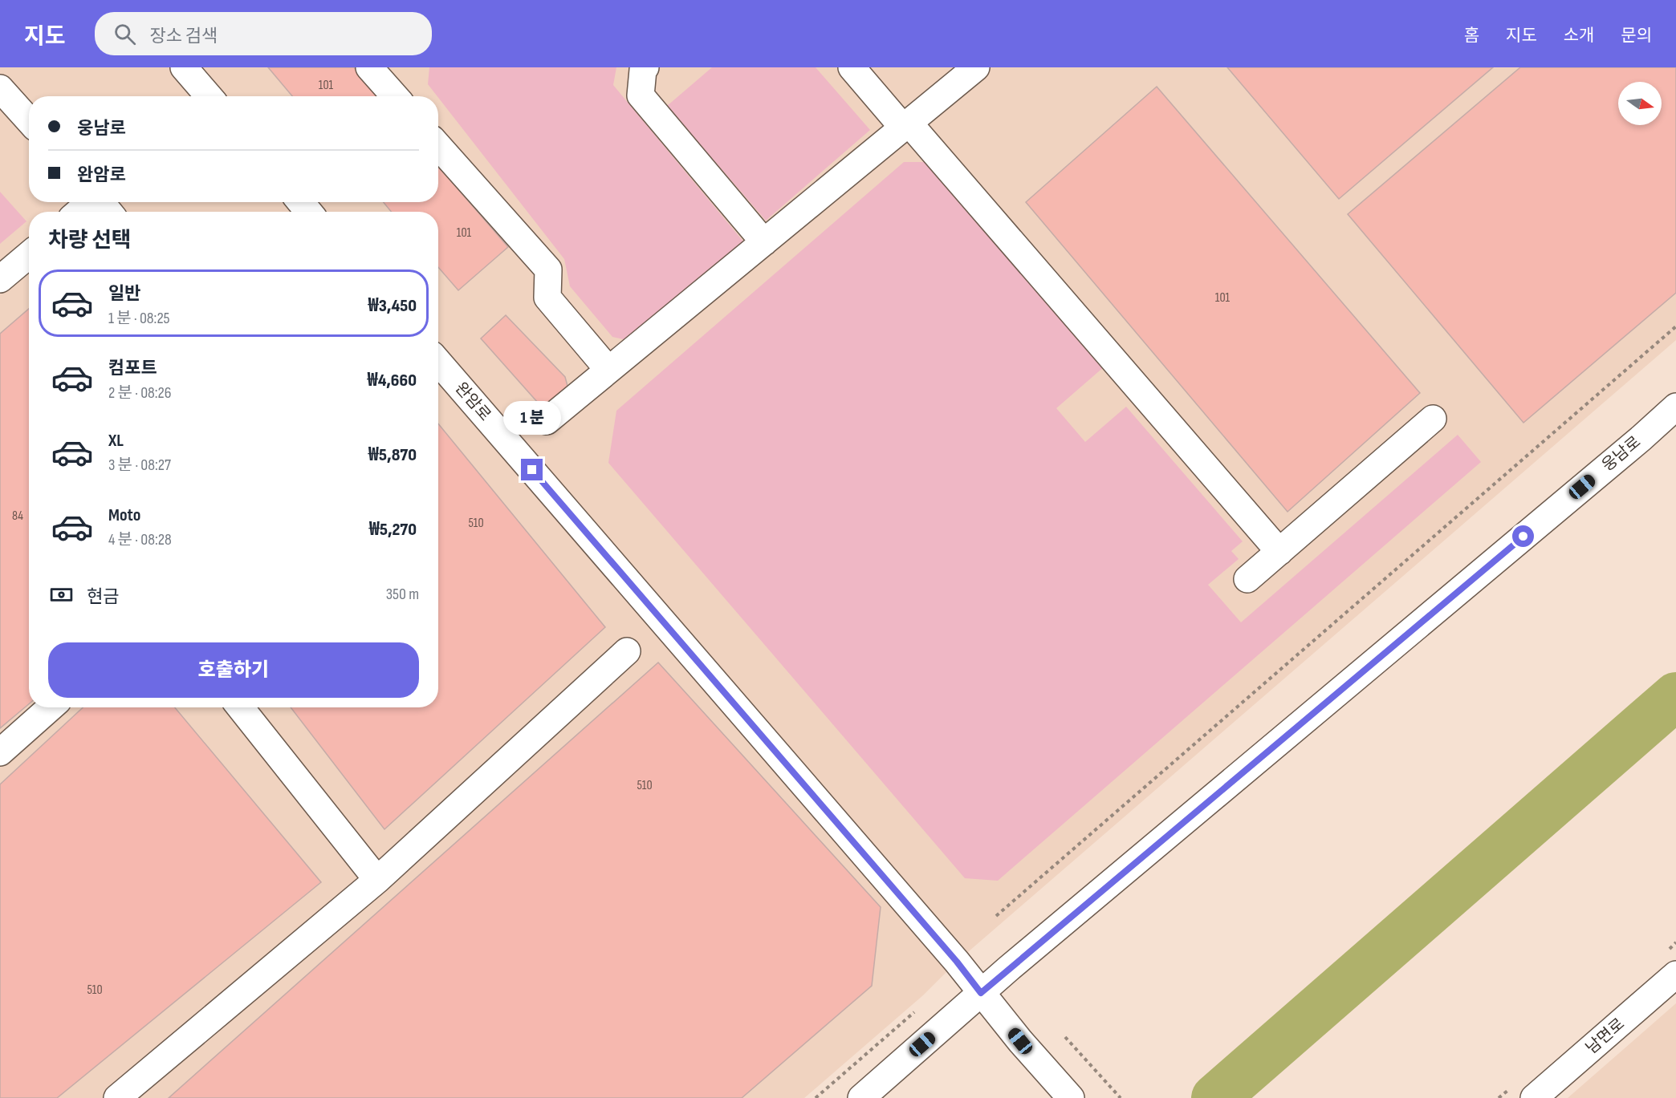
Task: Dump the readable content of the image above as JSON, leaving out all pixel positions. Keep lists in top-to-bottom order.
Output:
{
  "streets": {
    "street": ["완암로", "웅남로", "남면로"]
  },
  "crossings": [
    ["완암로", "웅남로"]
  ],
  "house_numbers": [
    "101",
    "101",
    "101",
    "84",
    "510",
    "510",
    "510"
  ],
  "north": "right",
  "page": {
    "header": "지도",
    "search": "장소 검색",
    "nav": [
      "홈",
      "지도",
      "소개",
      "문의"
    ],
    "banner": ["웅남로", "완암로"],
    "heading": "차량 선택",
    "list": [
      {
        "name": "일반",
        "note": "1 분 · 08:25",
        "value": "₩3,450"
      },
      {
        "name": "컴포트",
        "note": "2 분 · 08:26",
        "value": "₩4,660"
      },
      {
        "name": "XL",
        "note": "3 분 · 08:27",
        "value": "₩5,870"
      },
      {
        "name": "Moto",
        "note": "4 분 · 08:28",
        "value": "₩5,270"
      }
    ],
    "bubble": "1 분",
    "pay": ["현금", "350 m"],
    "buttons": "호출하기"
  }
}
